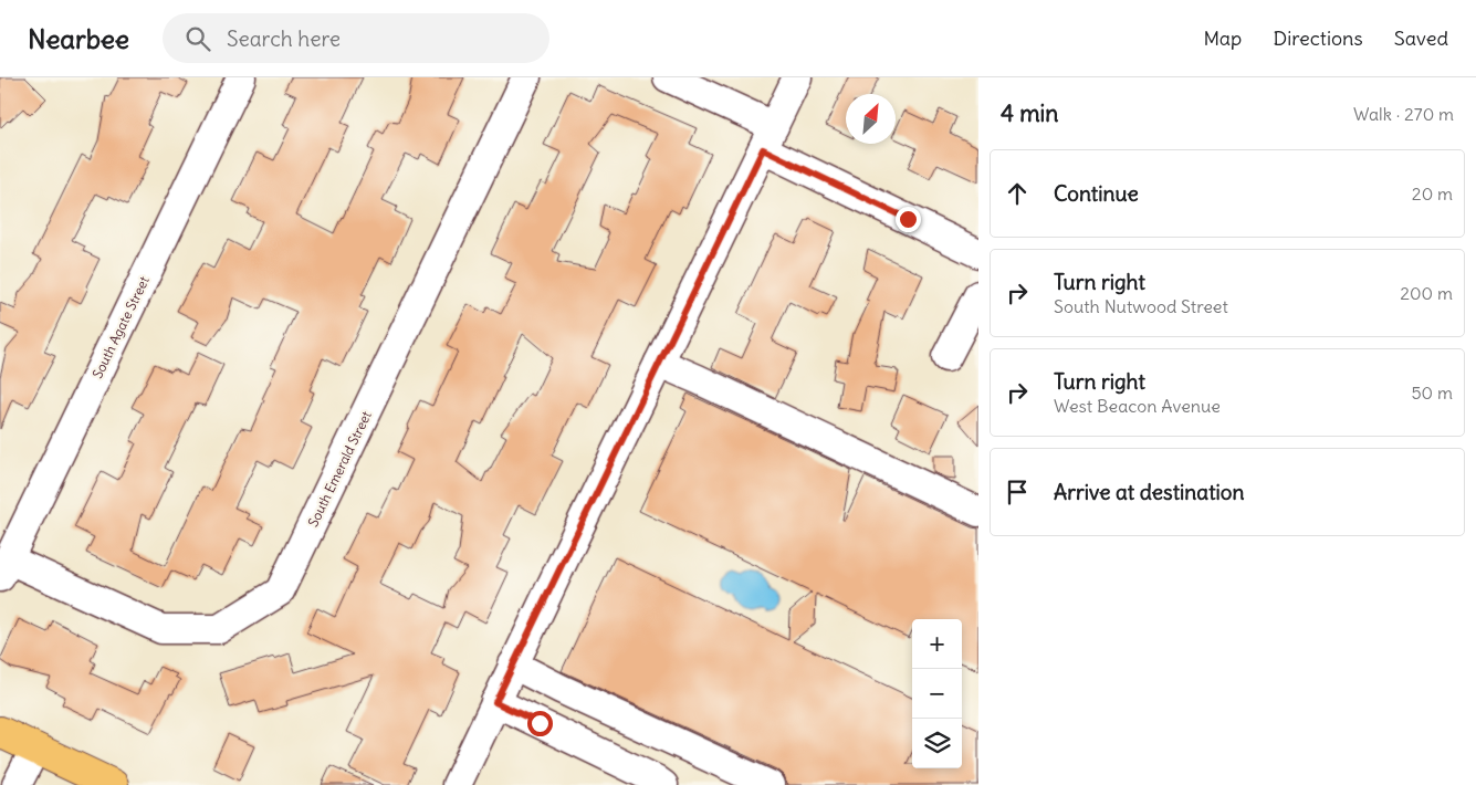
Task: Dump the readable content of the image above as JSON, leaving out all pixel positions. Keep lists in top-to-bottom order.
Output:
{
  "streets": {
    "street": ["South Agate Street", "South Emerald Street"]
  },
  "crossings": [
    ["South Agate Street", "South Emerald Street"]
  ],
  "north": "top right",
  "page": {
    "header": "Nearbee",
    "search": "Search here",
    "nav": ["Map", "Directions", "Saved"],
    "heading": ["4 min", "Walk · 270 m"],
    "list": [
      ["Continue", "20 m"],
      ["Turn right", "South Nutwood Street", "200 m"],
      ["Turn right", "West Beacon Avenue", "50 m"],
      "Arrive at destination"
    ],
    "map_buttons": ["+", "−"]
  }
}
